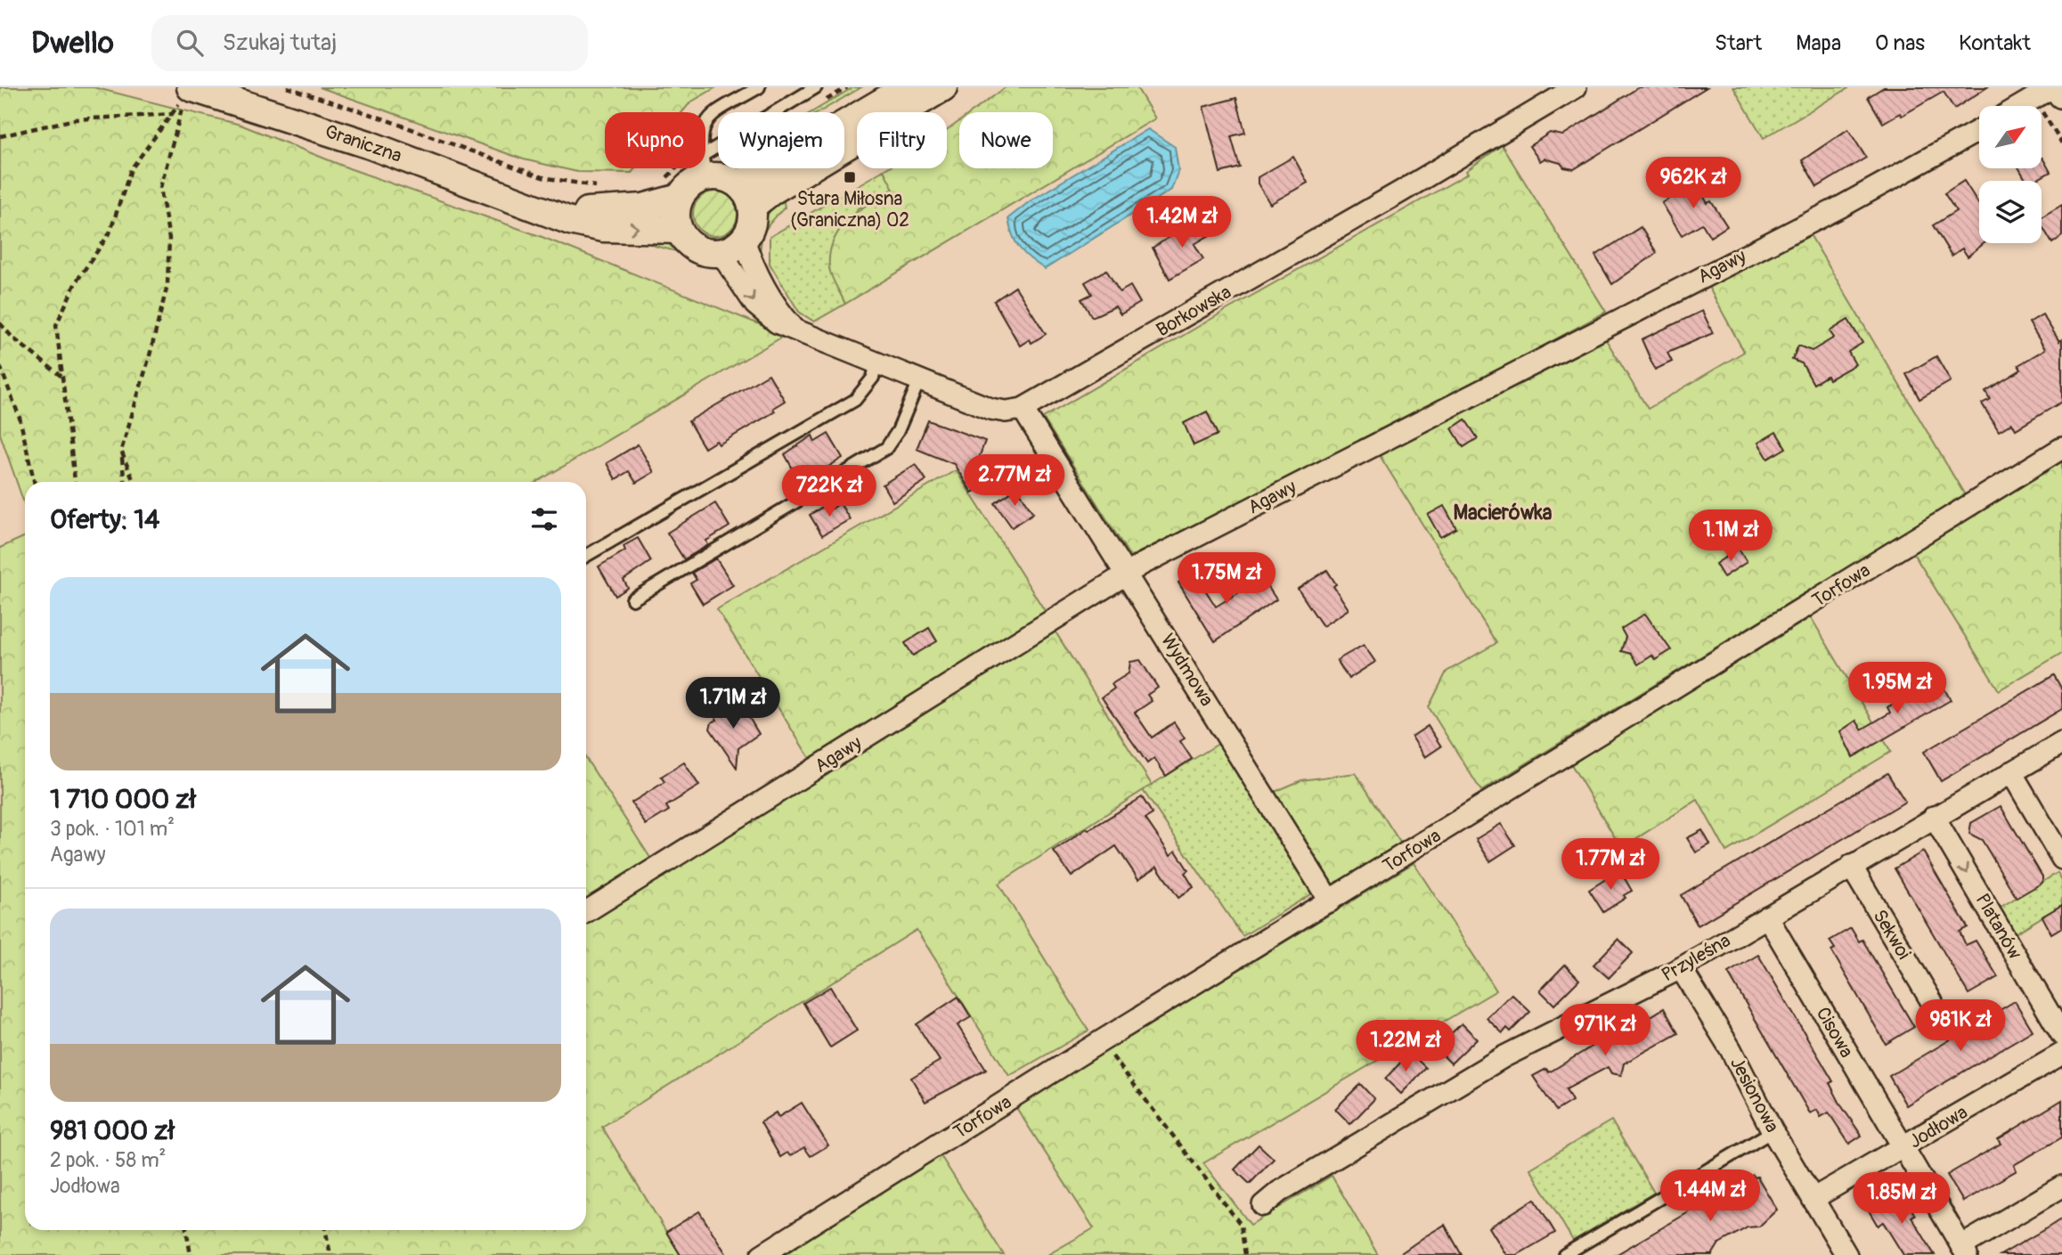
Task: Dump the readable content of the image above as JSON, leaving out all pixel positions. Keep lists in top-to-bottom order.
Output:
{
  "streets": {
    "street": [
      "Graniczna",
      "Agawy",
      "Borkowska",
      "Torfowa",
      "Wydmowa",
      "Platanów",
      "Sekwoi",
      "Przyleśna",
      "Cisowa",
      "Jesionowa",
      "Jodłowa"
    ]
  },
  "crossings": [
    ["Agawy", "Wydmowa"],
    ["Borkowska", "Wydmowa"],
    ["Torfowa", "Wydmowa"],
    ["Platanów", "Przyleśna"],
    ["Sekwoi", "Przyleśna"],
    ["Przyleśna", "Cisowa"],
    ["Przyleśna", "Jesionowa"],
    ["Cisowa", "Jodłowa"],
    ["Jesionowa", "Jodłowa"]
  ],
  "districts": ["Macierówka"],
  "places": {
    "transit": ["Stara Miłosna (Graniczna) 02"]
  },
  "north": "top right",
  "page": {
    "header": "Dwello",
    "search": "Szukaj tutaj",
    "nav": [
      "Start",
      "Mapa",
      "O nas",
      "Kontakt"
    ],
    "chip": [
      "Kupno",
      "Wynajem",
      "Filtry",
      "Nowe"
    ],
    "price": [
      "962K zł",
      "1.42M zł",
      "2.77M zł",
      "722K zł",
      "1.1M zł",
      "1.75M zł",
      "1.95M zł",
      "1.71M zł",
      "1.77M zł",
      "981K zł",
      "971K zł",
      "1.22M zł",
      "1.44M zł",
      "1.85M zł"
    ],
    "heading": "Oferty: 14",
    "list": [
      {
        "name": "1 710 000 zł",
        "note": "3 pok. · 101 m² · Agawy"
      },
      {
        "name": "981 000 zł",
        "note": "2 pok. · 58 m² · Jodłowa"
      }
    ]
  }
}
